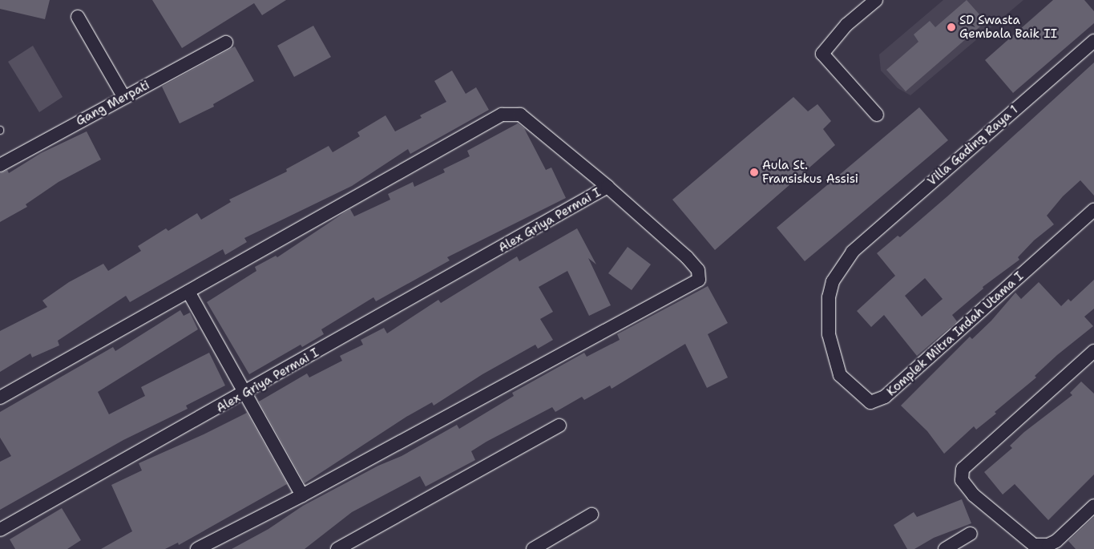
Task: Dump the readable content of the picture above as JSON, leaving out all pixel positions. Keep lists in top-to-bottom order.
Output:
{
  "streets": {
    "street": [
      "Gang Merpati",
      "Villa Gading Raya 1",
      "Alex Griya Permai I",
      "Komplek Mitra Indah Utama I"
    ]
  },
  "crossings": [
    ["Villa Gading Raya 1", "Komplek Mitra Indah Utama I"]
  ],
  "places": ["SD Swasta Gembala Baik II", "Aula St. Fransiskus Assisi"]
}
